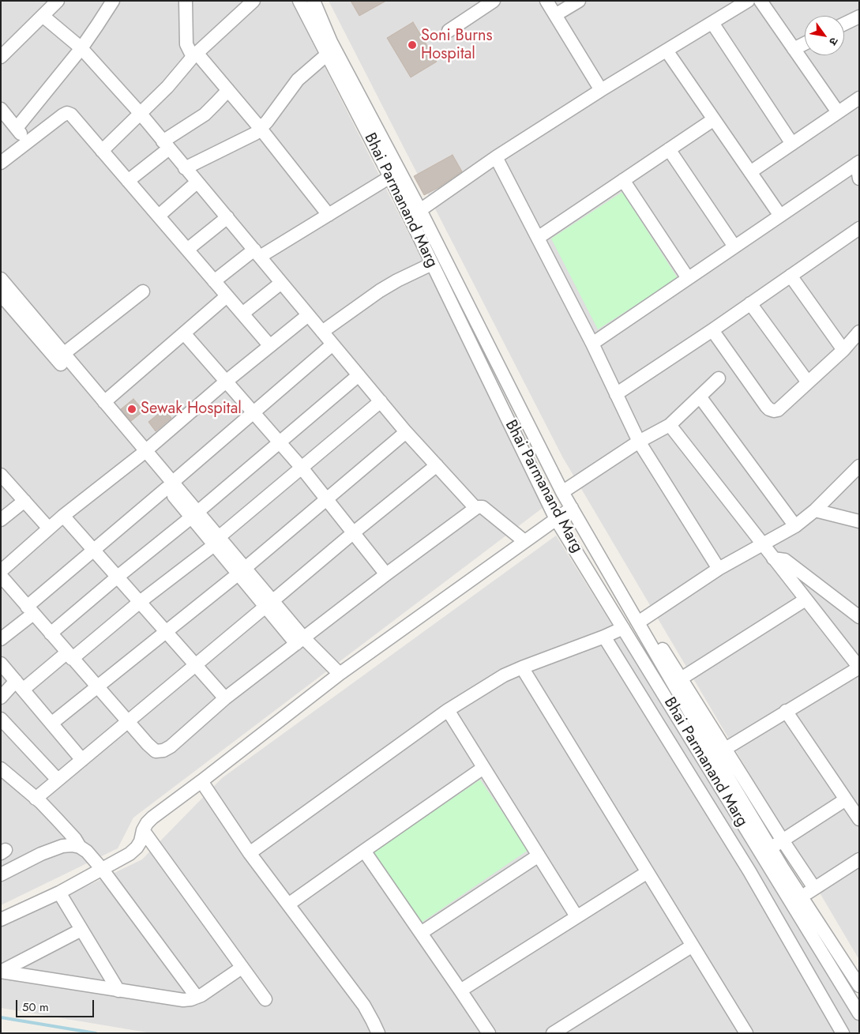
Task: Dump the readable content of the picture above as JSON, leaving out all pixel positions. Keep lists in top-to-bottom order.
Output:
{
  "streets": {
    "street": ["Bhai Parmanand Marg"]
  },
  "places": ["Soni Burns Hospital", "Sewak Hospital"],
  "scale_bar": "50 m",
  "north": "bottom right"
}
